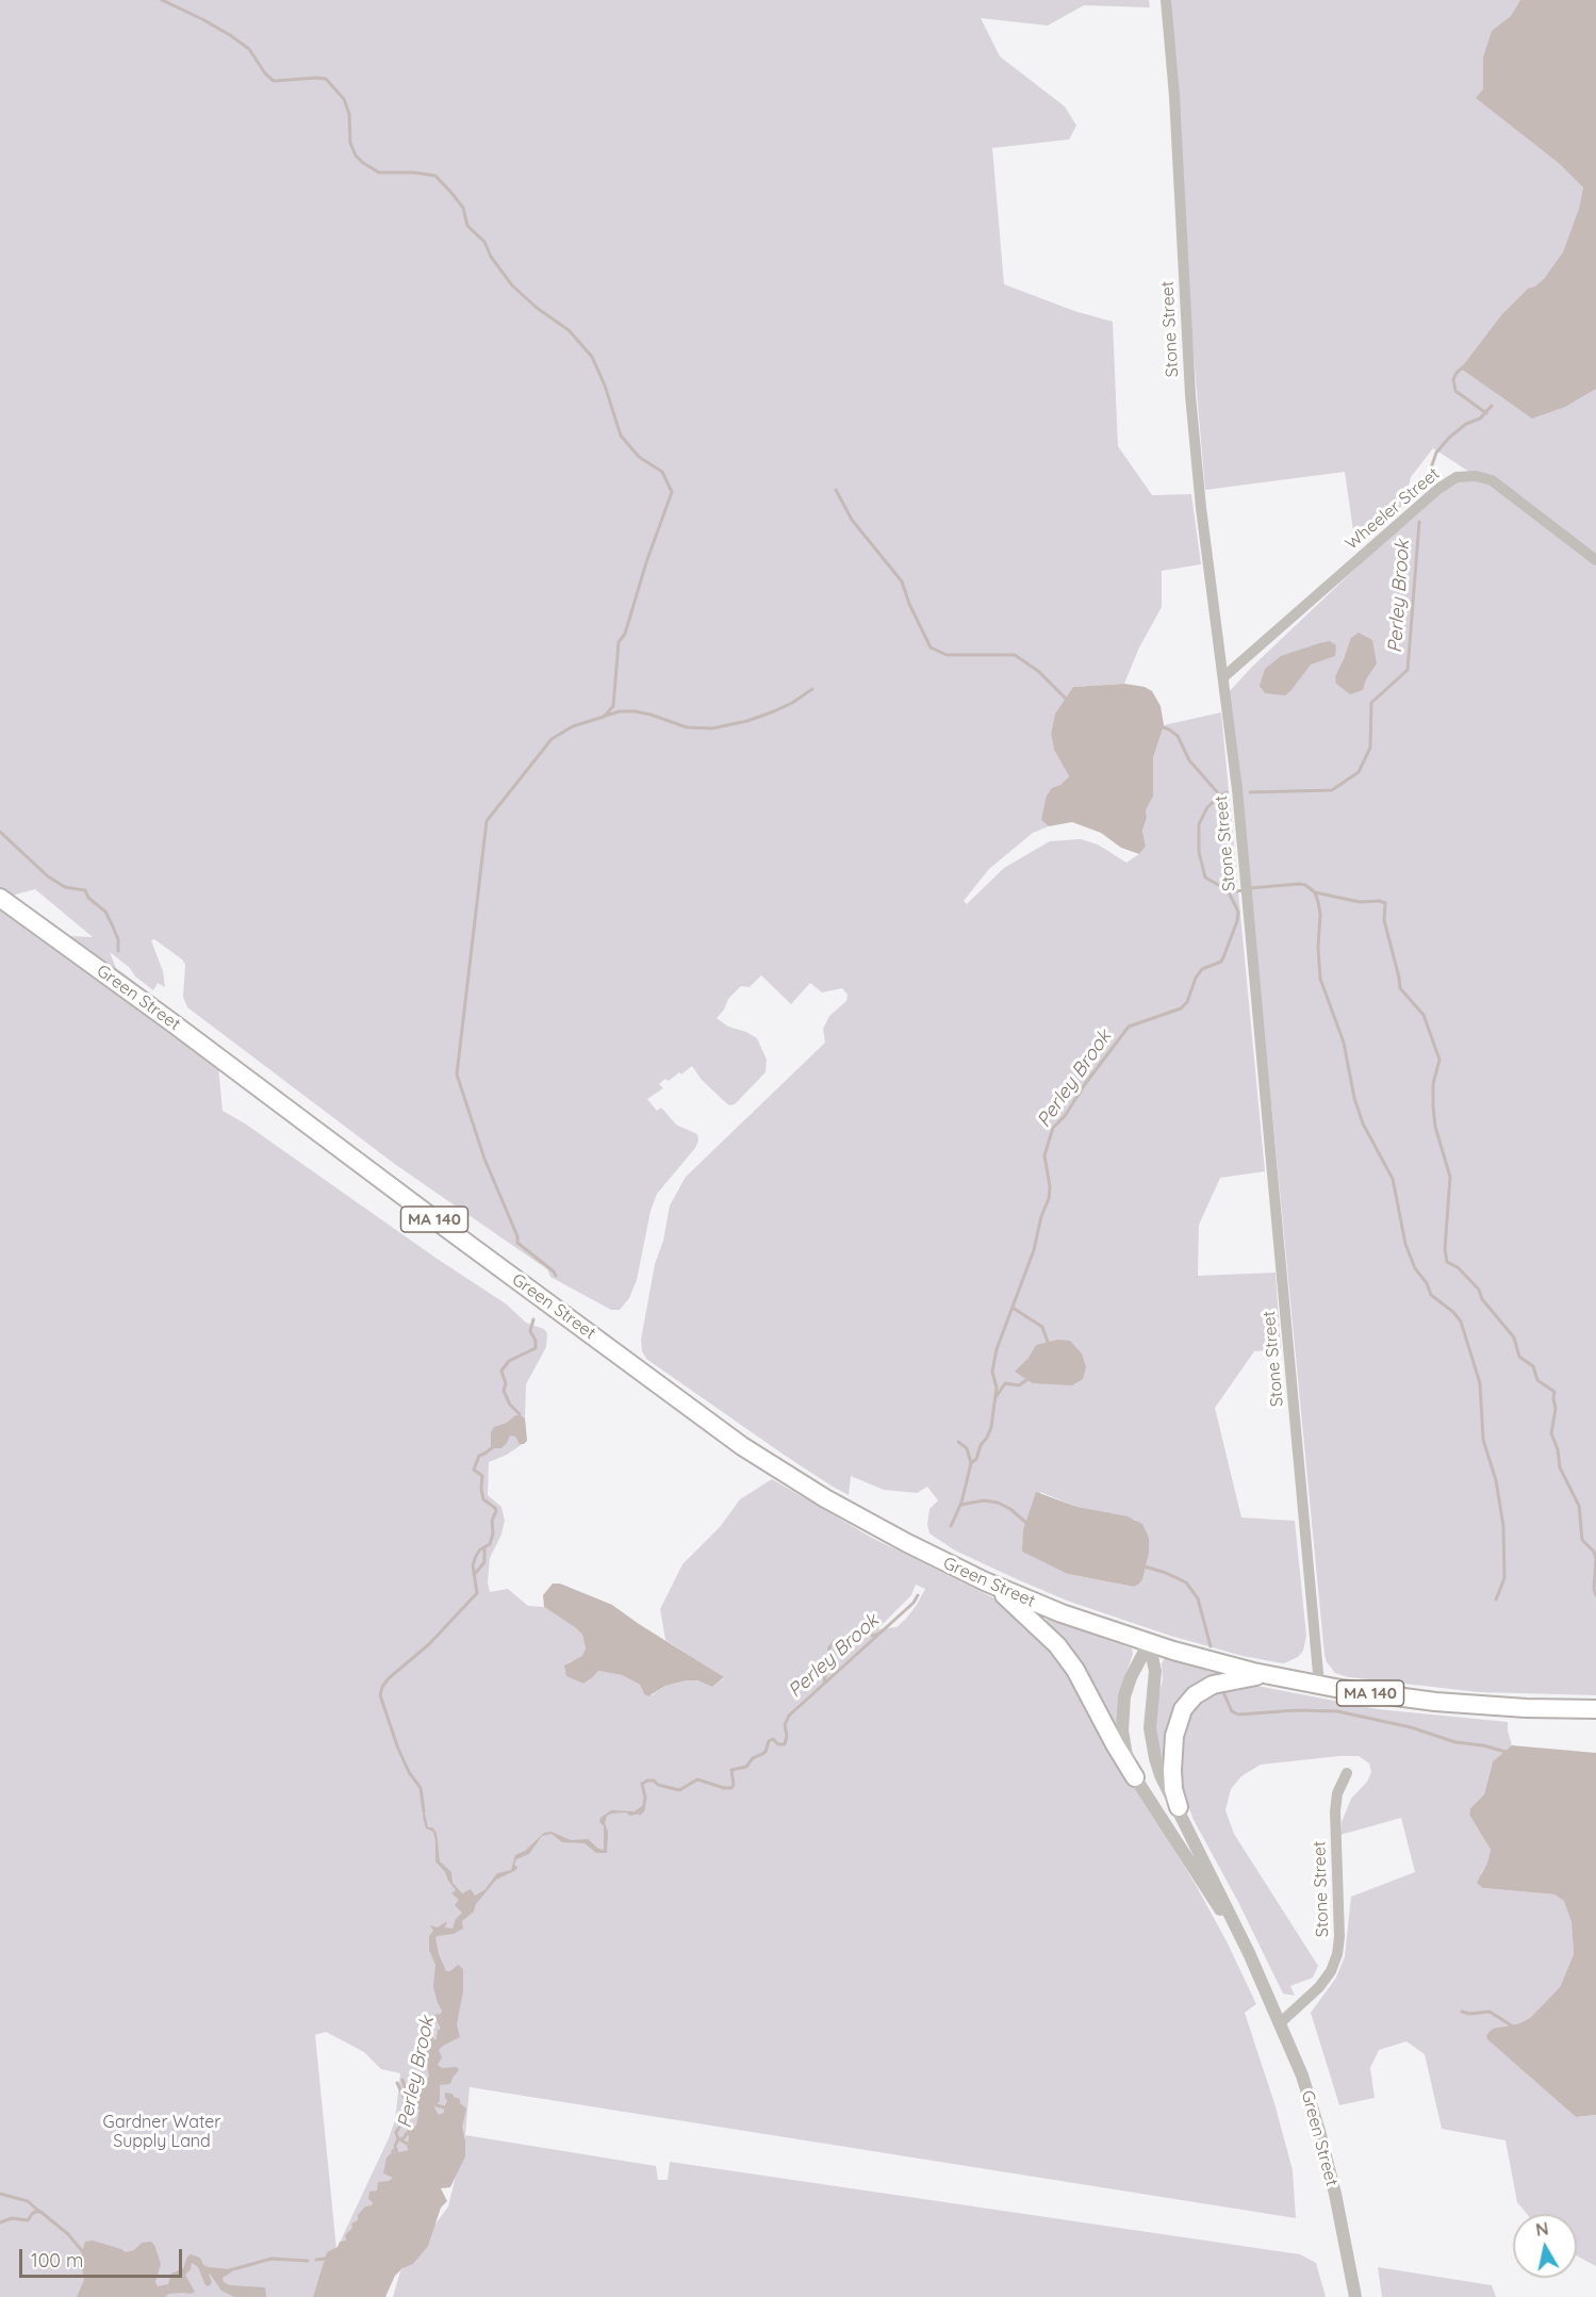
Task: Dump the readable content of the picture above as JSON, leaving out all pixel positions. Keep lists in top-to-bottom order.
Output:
{
  "streets": {
    "highway": ["Green Street", "MA 140"],
    "street": ["Stone Street", "Wheeler Street"]
  },
  "crossings": [
    ["Stone Street", "Wheeler Street"],
    ["Stone Street", "Green Street"],
    ["Stone Street", "MA 140"],
    ["Green Street", "MA 140"]
  ],
  "water": ["Perley Brook"],
  "parks": ["Gardner Water Supply Land"],
  "scale_bar": "100 m",
  "north": "top"
}
